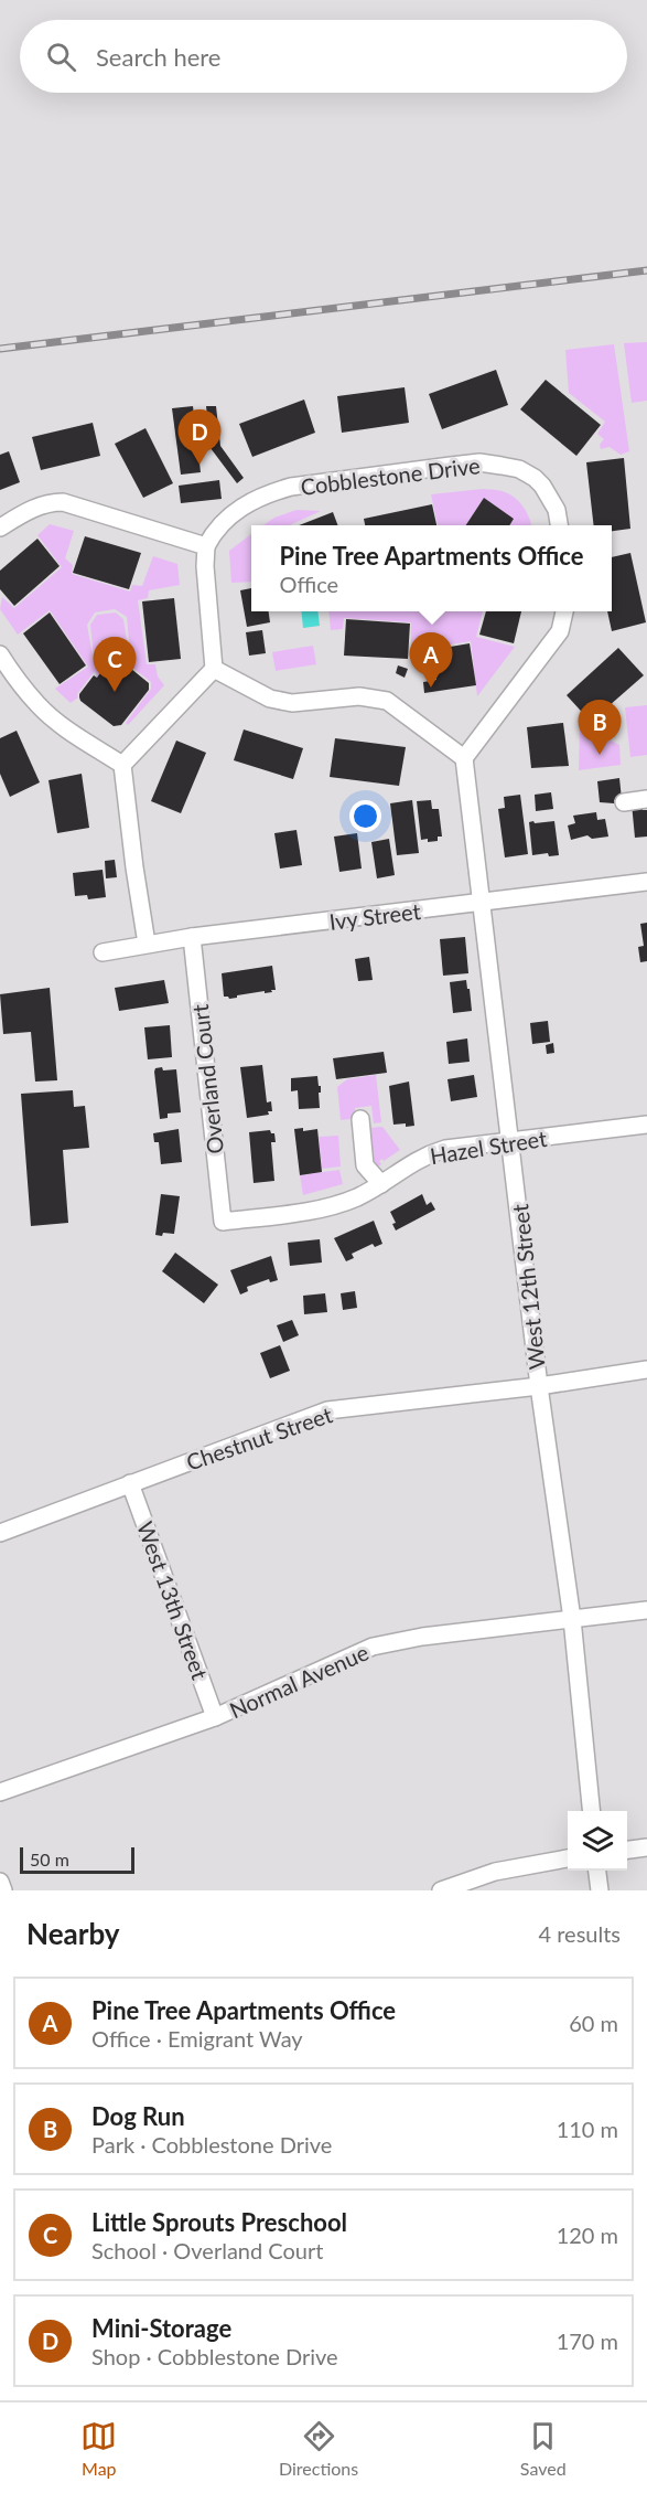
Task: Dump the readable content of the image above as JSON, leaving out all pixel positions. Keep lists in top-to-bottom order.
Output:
{
  "streets": {
    "street": [
      "Cobblestone Drive",
      "Ivy Street",
      "Overland Court",
      "Hazel Street",
      "West 12th Street",
      "Chestnut Street",
      "West 13th Street",
      "Normal Avenue"
    ]
  },
  "crossings": [
    ["Ivy Street", "Overland Court"],
    ["Ivy Street", "West 12th Street"],
    ["Overland Court", "Hazel Street"],
    ["Hazel Street", "West 12th Street"],
    ["West 12th Street", "Chestnut Street"],
    ["West 12th Street", "Normal Avenue"],
    ["Chestnut Street", "West 13th Street"],
    ["West 13th Street", "Normal Avenue"]
  ],
  "scale_bar": "50 m",
  "page": {
    "search": "Search here",
    "pins": [
      "D",
      "A",
      "C",
      "B"
    ],
    "popup": ["Pine Tree Apartments Office", "Office"],
    "scale": "50 m",
    "heading": ["Nearby", "4 results"],
    "list": [
      {
        "mark": "A",
        "name": "Pine Tree Apartments Office",
        "note": "Office · Emigrant Way",
        "value": "60 m"
      },
      {
        "mark": "B",
        "name": "Dog Run",
        "note": "Park · Cobblestone Drive",
        "value": "110 m"
      },
      {
        "mark": "C",
        "name": "Little Sprouts Preschool",
        "note": "School · Overland Court",
        "value": "120 m"
      },
      {
        "mark": "D",
        "name": "Mini-Storage",
        "note": "Shop · Cobblestone Drive",
        "value": "170 m"
      }
    ],
    "nav": ["Map", "Directions", "Saved"]
  }
}
